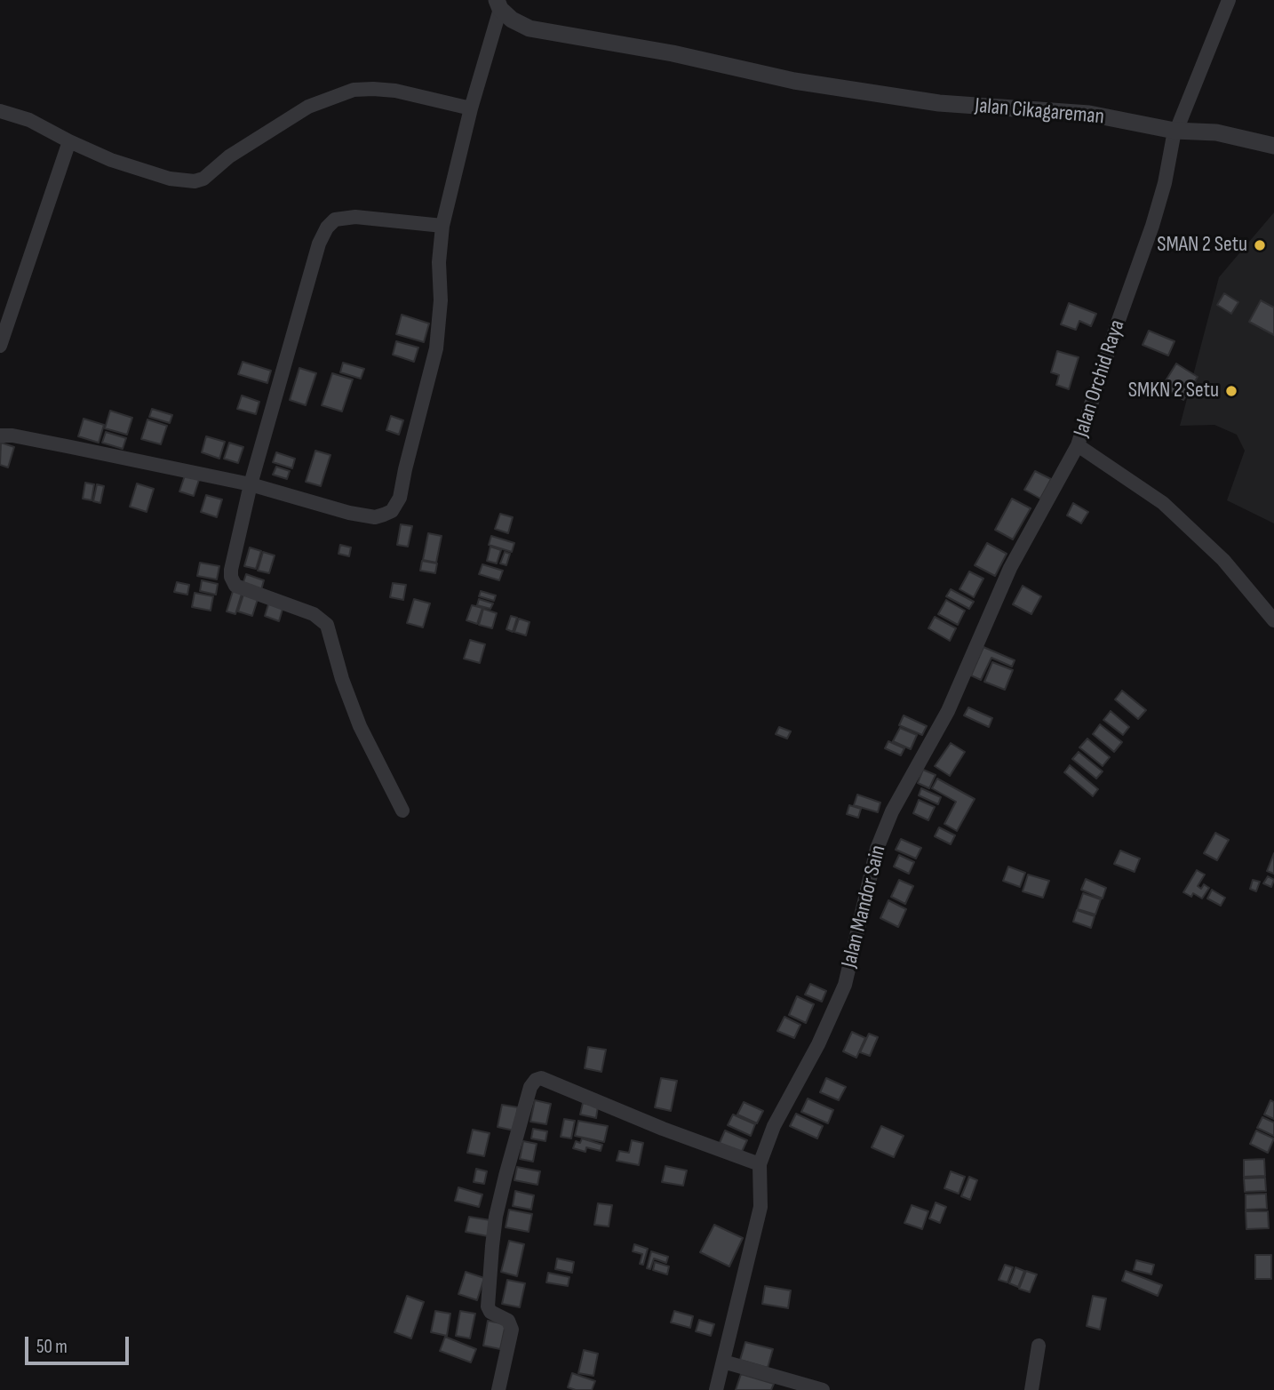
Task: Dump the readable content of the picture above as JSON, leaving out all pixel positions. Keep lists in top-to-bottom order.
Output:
{
  "streets": {
    "street": ["Jalan Cikagareman", "Jalan Orchid Raya", "Jalan Mandor Sain"]
  },
  "crossings": [
    ["Jalan Cikagareman", "Jalan Orchid Raya"],
    ["Jalan Orchid Raya", "Jalan Mandor Sain"]
  ],
  "places": ["SMAN 2 Setu", "SMKN 2 Setu"],
  "scale_bar": "50 m"
}
